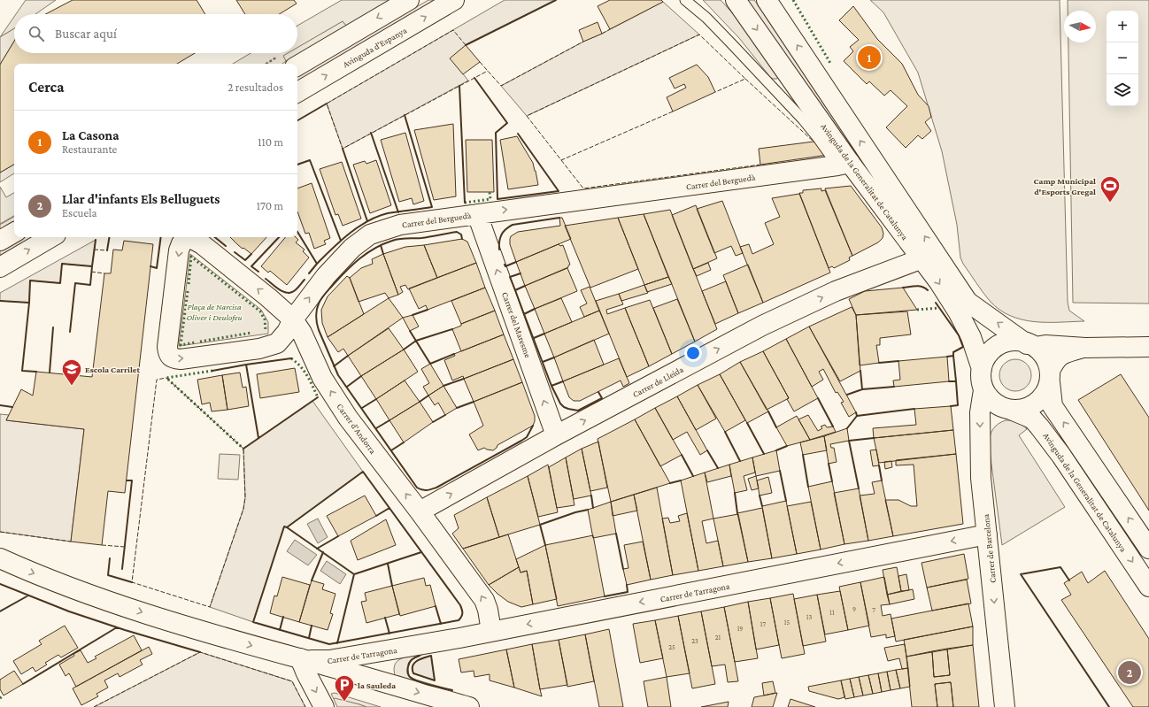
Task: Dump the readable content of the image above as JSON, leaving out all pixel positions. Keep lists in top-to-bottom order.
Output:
{
  "streets": {
    "street": [
      "Avinguda d'Espanya",
      "Carrer del Berguedà",
      "Avinguda de la Generalitat de Catalunya",
      "Carrer del Maresme",
      "Carrer de Lleida",
      "Carrer d'Andorra",
      "Carrer de Barcelona",
      "Carrer de Tarragona"
    ]
  },
  "crossings": [
    ["Carrer del Berguedà", "Avinguda de la Generalitat de Catalunya"],
    ["Carrer del Berguedà", "Carrer del Maresme"],
    ["Carrer del Berguedà", "Carrer d'Andorra"],
    ["Avinguda de la Generalitat de Catalunya", "Carrer de Lleida"],
    ["Avinguda de la Generalitat de Catalunya", "Carrer de Barcelona"],
    ["Carrer del Maresme", "Carrer de Lleida"],
    ["Carrer de Lleida", "Carrer d'Andorra"],
    ["Carrer d'Andorra", "Carrer de Tarragona"],
    ["Carrer de Barcelona", "Carrer de Tarragona"]
  ],
  "one_way": [
    "Carrer del Maresme",
    "Carrer de Lleida",
    "Carrer d'Andorra",
    "Carrer de Barcelona",
    "Carrer de Tarragona"
  ],
  "parks": ["Plaça de Narcisa Oliver i Deulofeu"],
  "places": {
    "sports": ["Camp Municipal d'Esports Gregal"],
    "school or university": ["Escola Carrilet"],
    "parking": ["la Sauleda"]
  },
  "house_numbers": [
    "9",
    "7",
    "11",
    "13",
    "15",
    "17",
    "19",
    "21",
    "23",
    "25"
  ],
  "north": "right",
  "page": {
    "map_buttons": ["+", "−"],
    "search": "Buscar aquí",
    "pins": ["1", "2"],
    "heading": ["Cerca", "2 resultados"],
    "list": [
      {
        "mark": "1",
        "name": "La Casona",
        "note": "Restaurante",
        "value": "110 m"
      },
      {
        "mark": "2",
        "name": "Llar d'infants Els Belluguets",
        "note": "Escuela",
        "value": "170 m"
      }
    ]
  }
}
